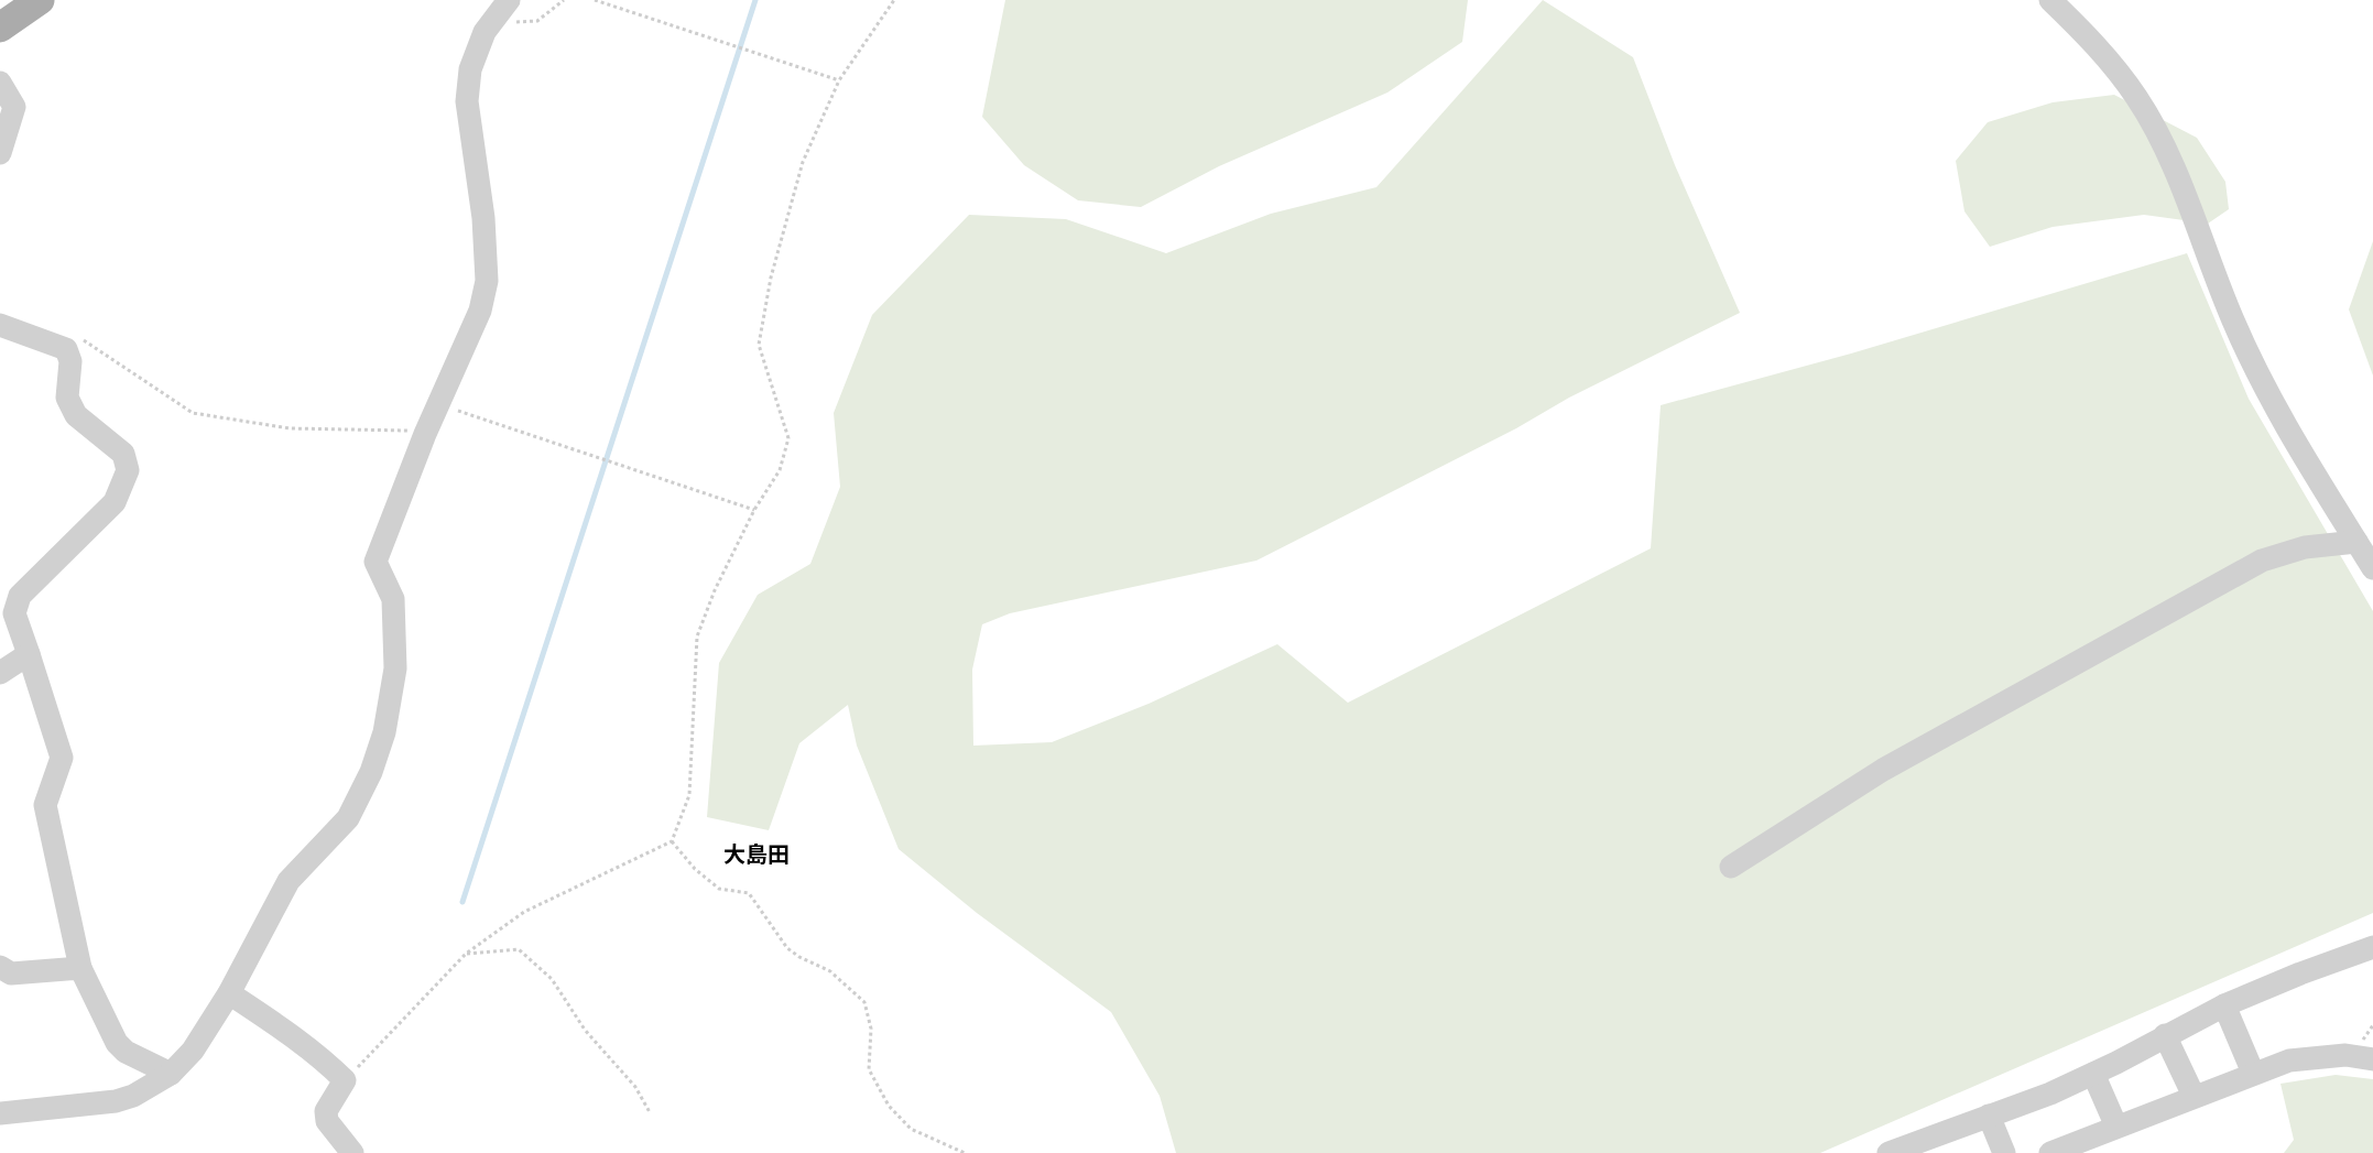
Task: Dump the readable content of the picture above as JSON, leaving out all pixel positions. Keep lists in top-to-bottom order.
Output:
{
  "districts": ["大島田"]
}
